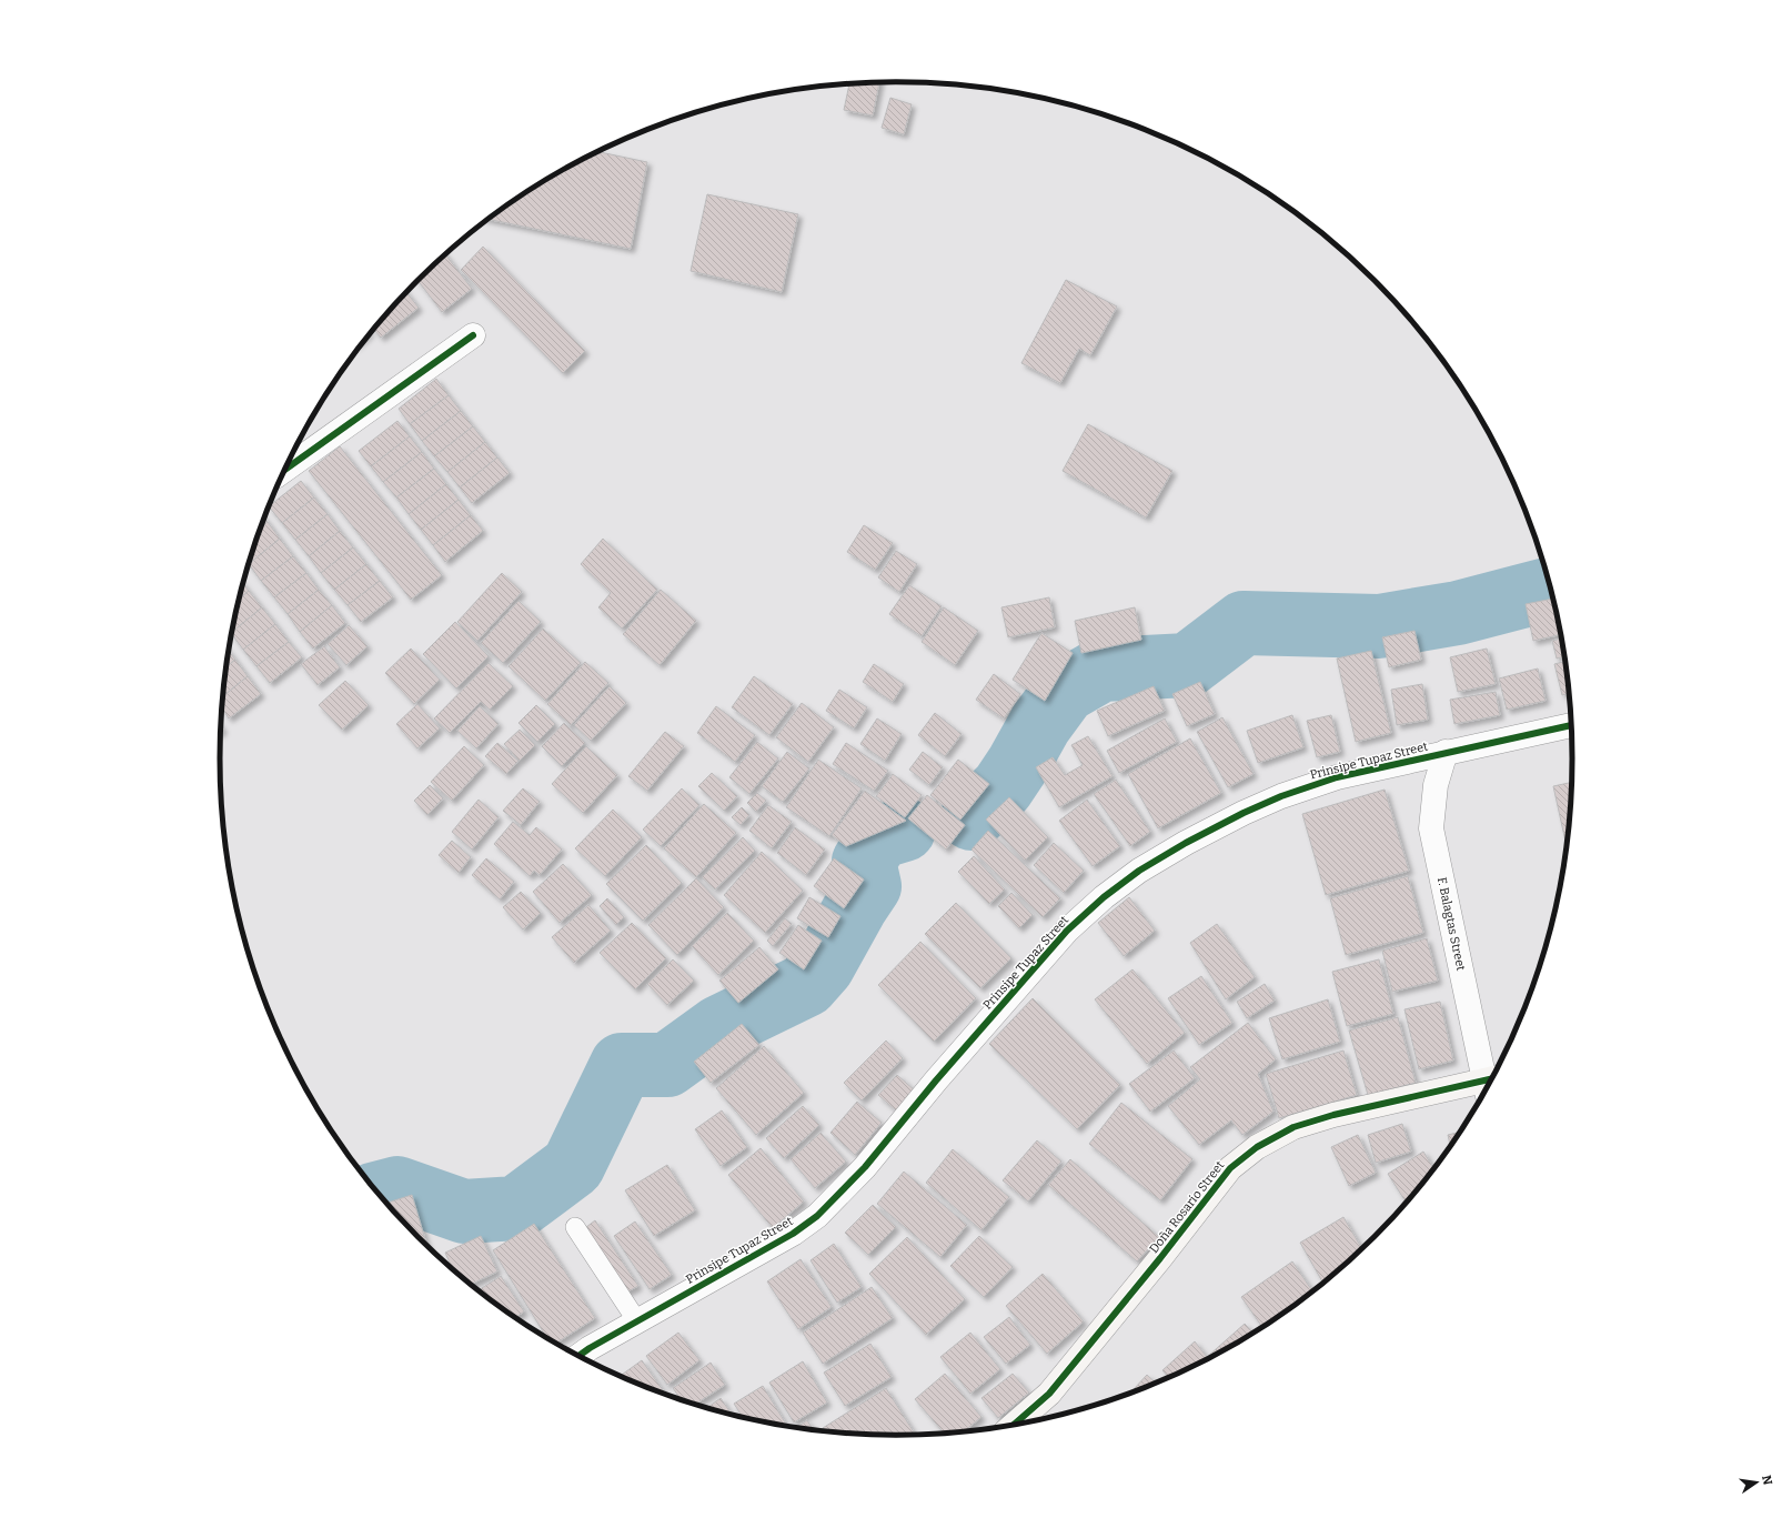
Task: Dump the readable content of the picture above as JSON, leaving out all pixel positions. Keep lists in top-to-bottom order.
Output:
{
  "streets": {
    "street": ["Prinsipe Tupaz Street", "F. Balagtas Street", "Doña Rosario Street"]
  },
  "crossings": [
    ["Prinsipe Tupaz Street", "F. Balagtas Street"]
  ],
  "north": "right"
}
